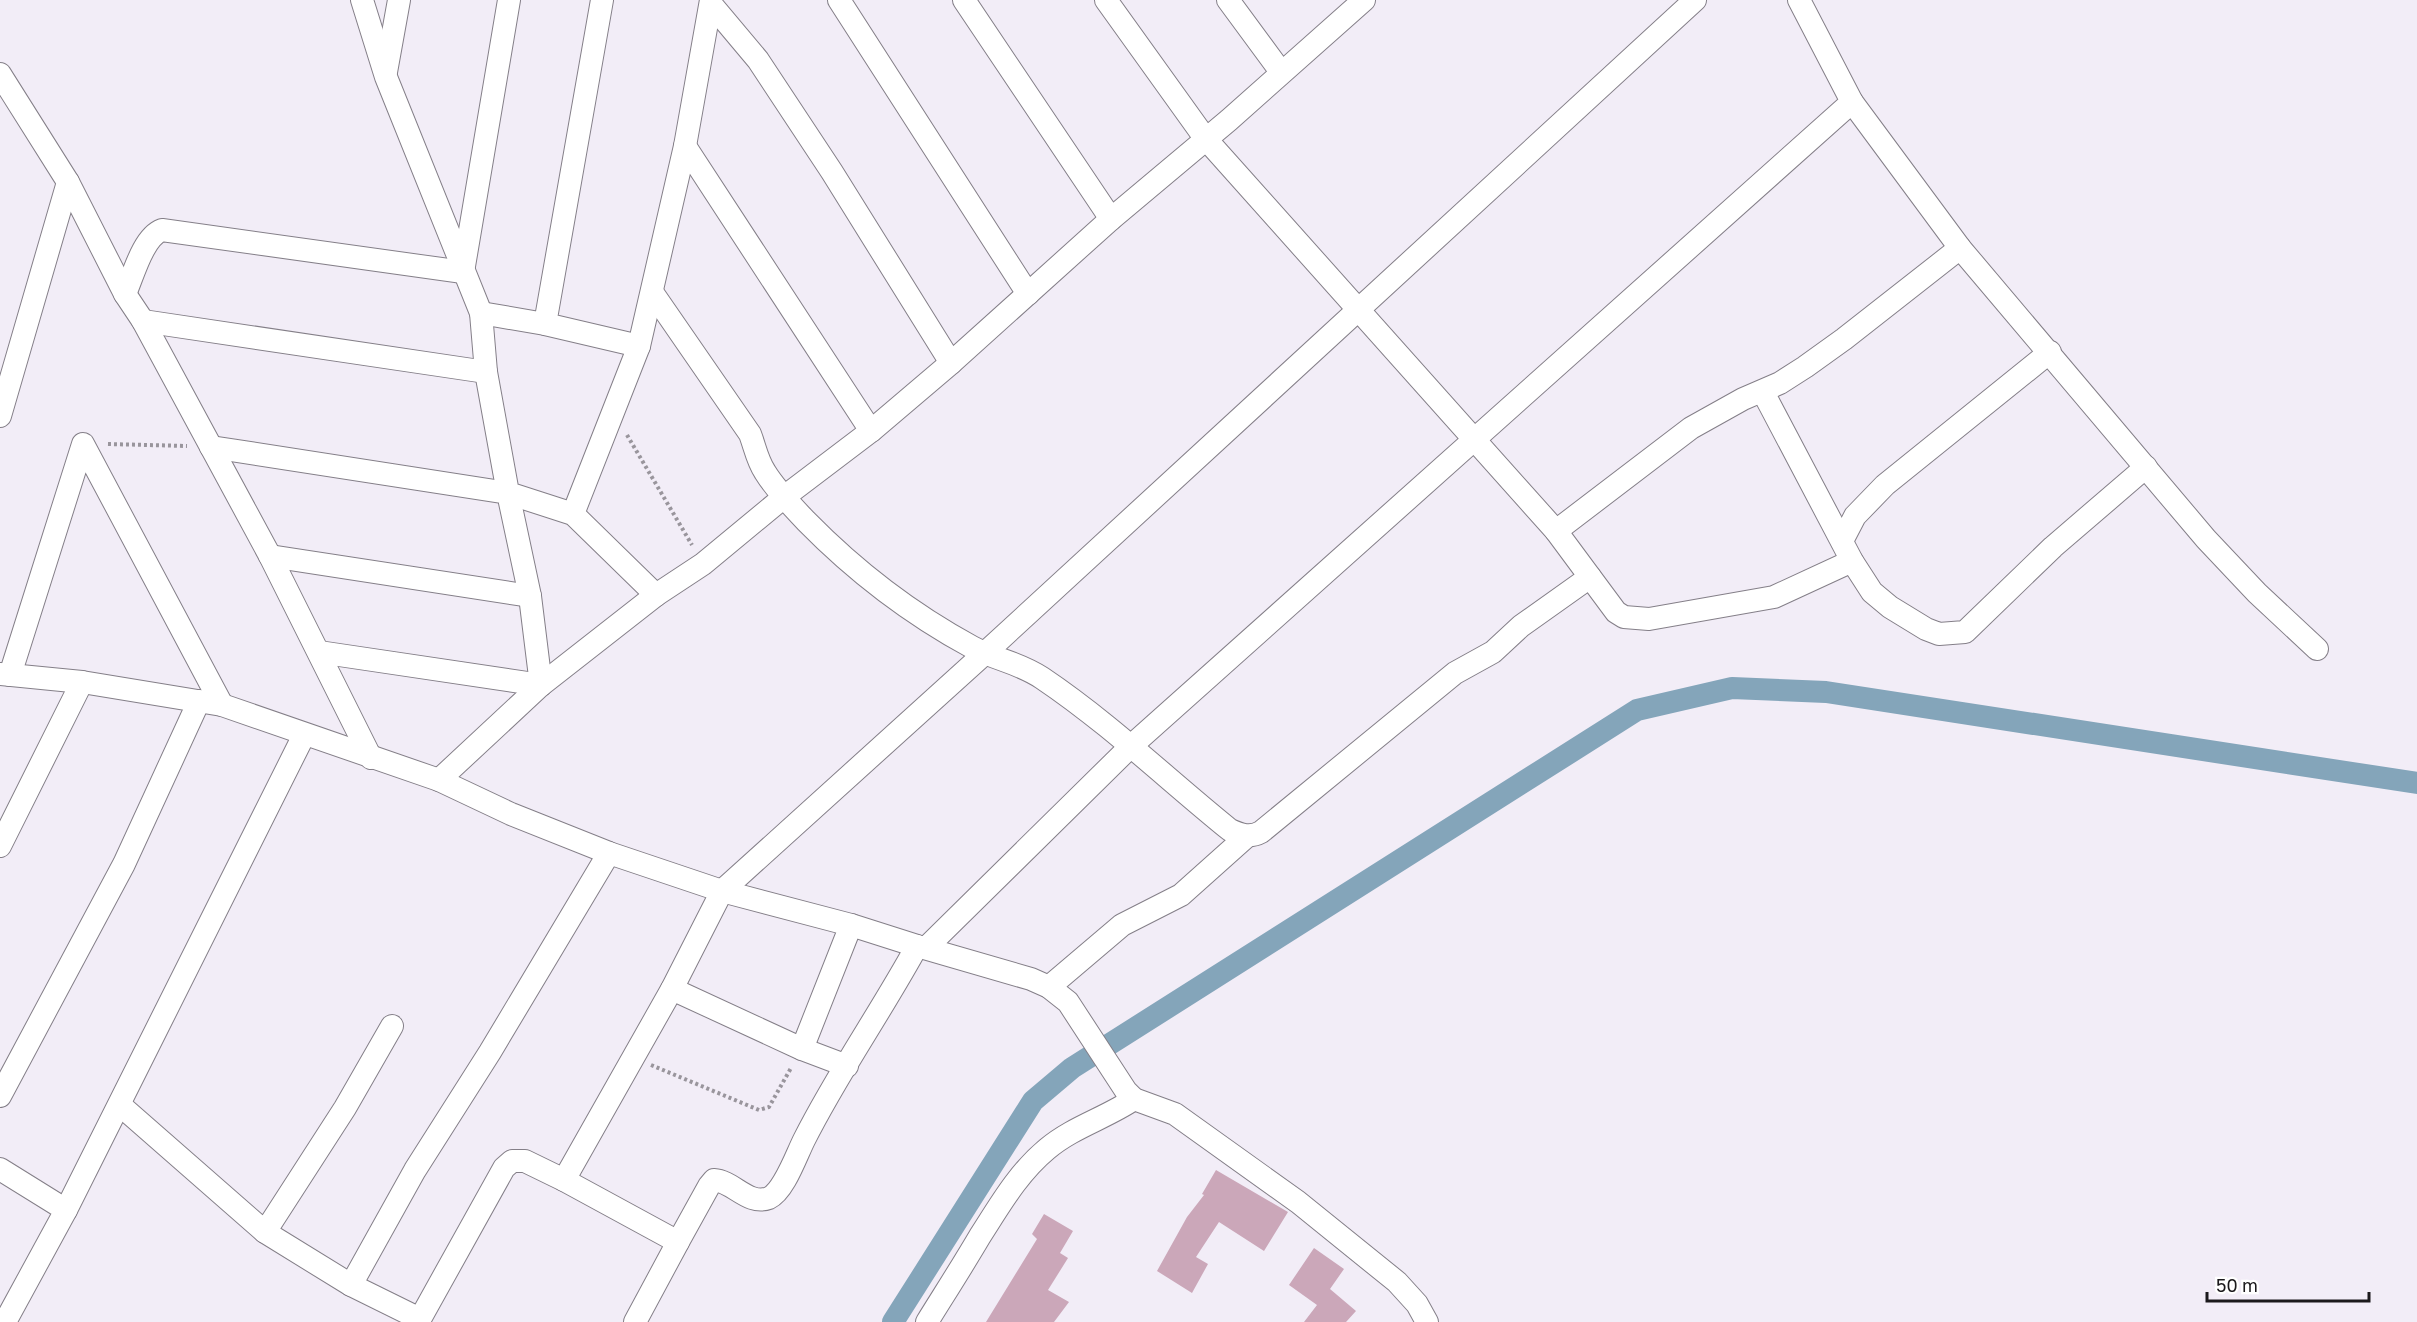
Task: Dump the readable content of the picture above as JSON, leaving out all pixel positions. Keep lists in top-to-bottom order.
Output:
{
  "scale_bar": "50 m"
}
